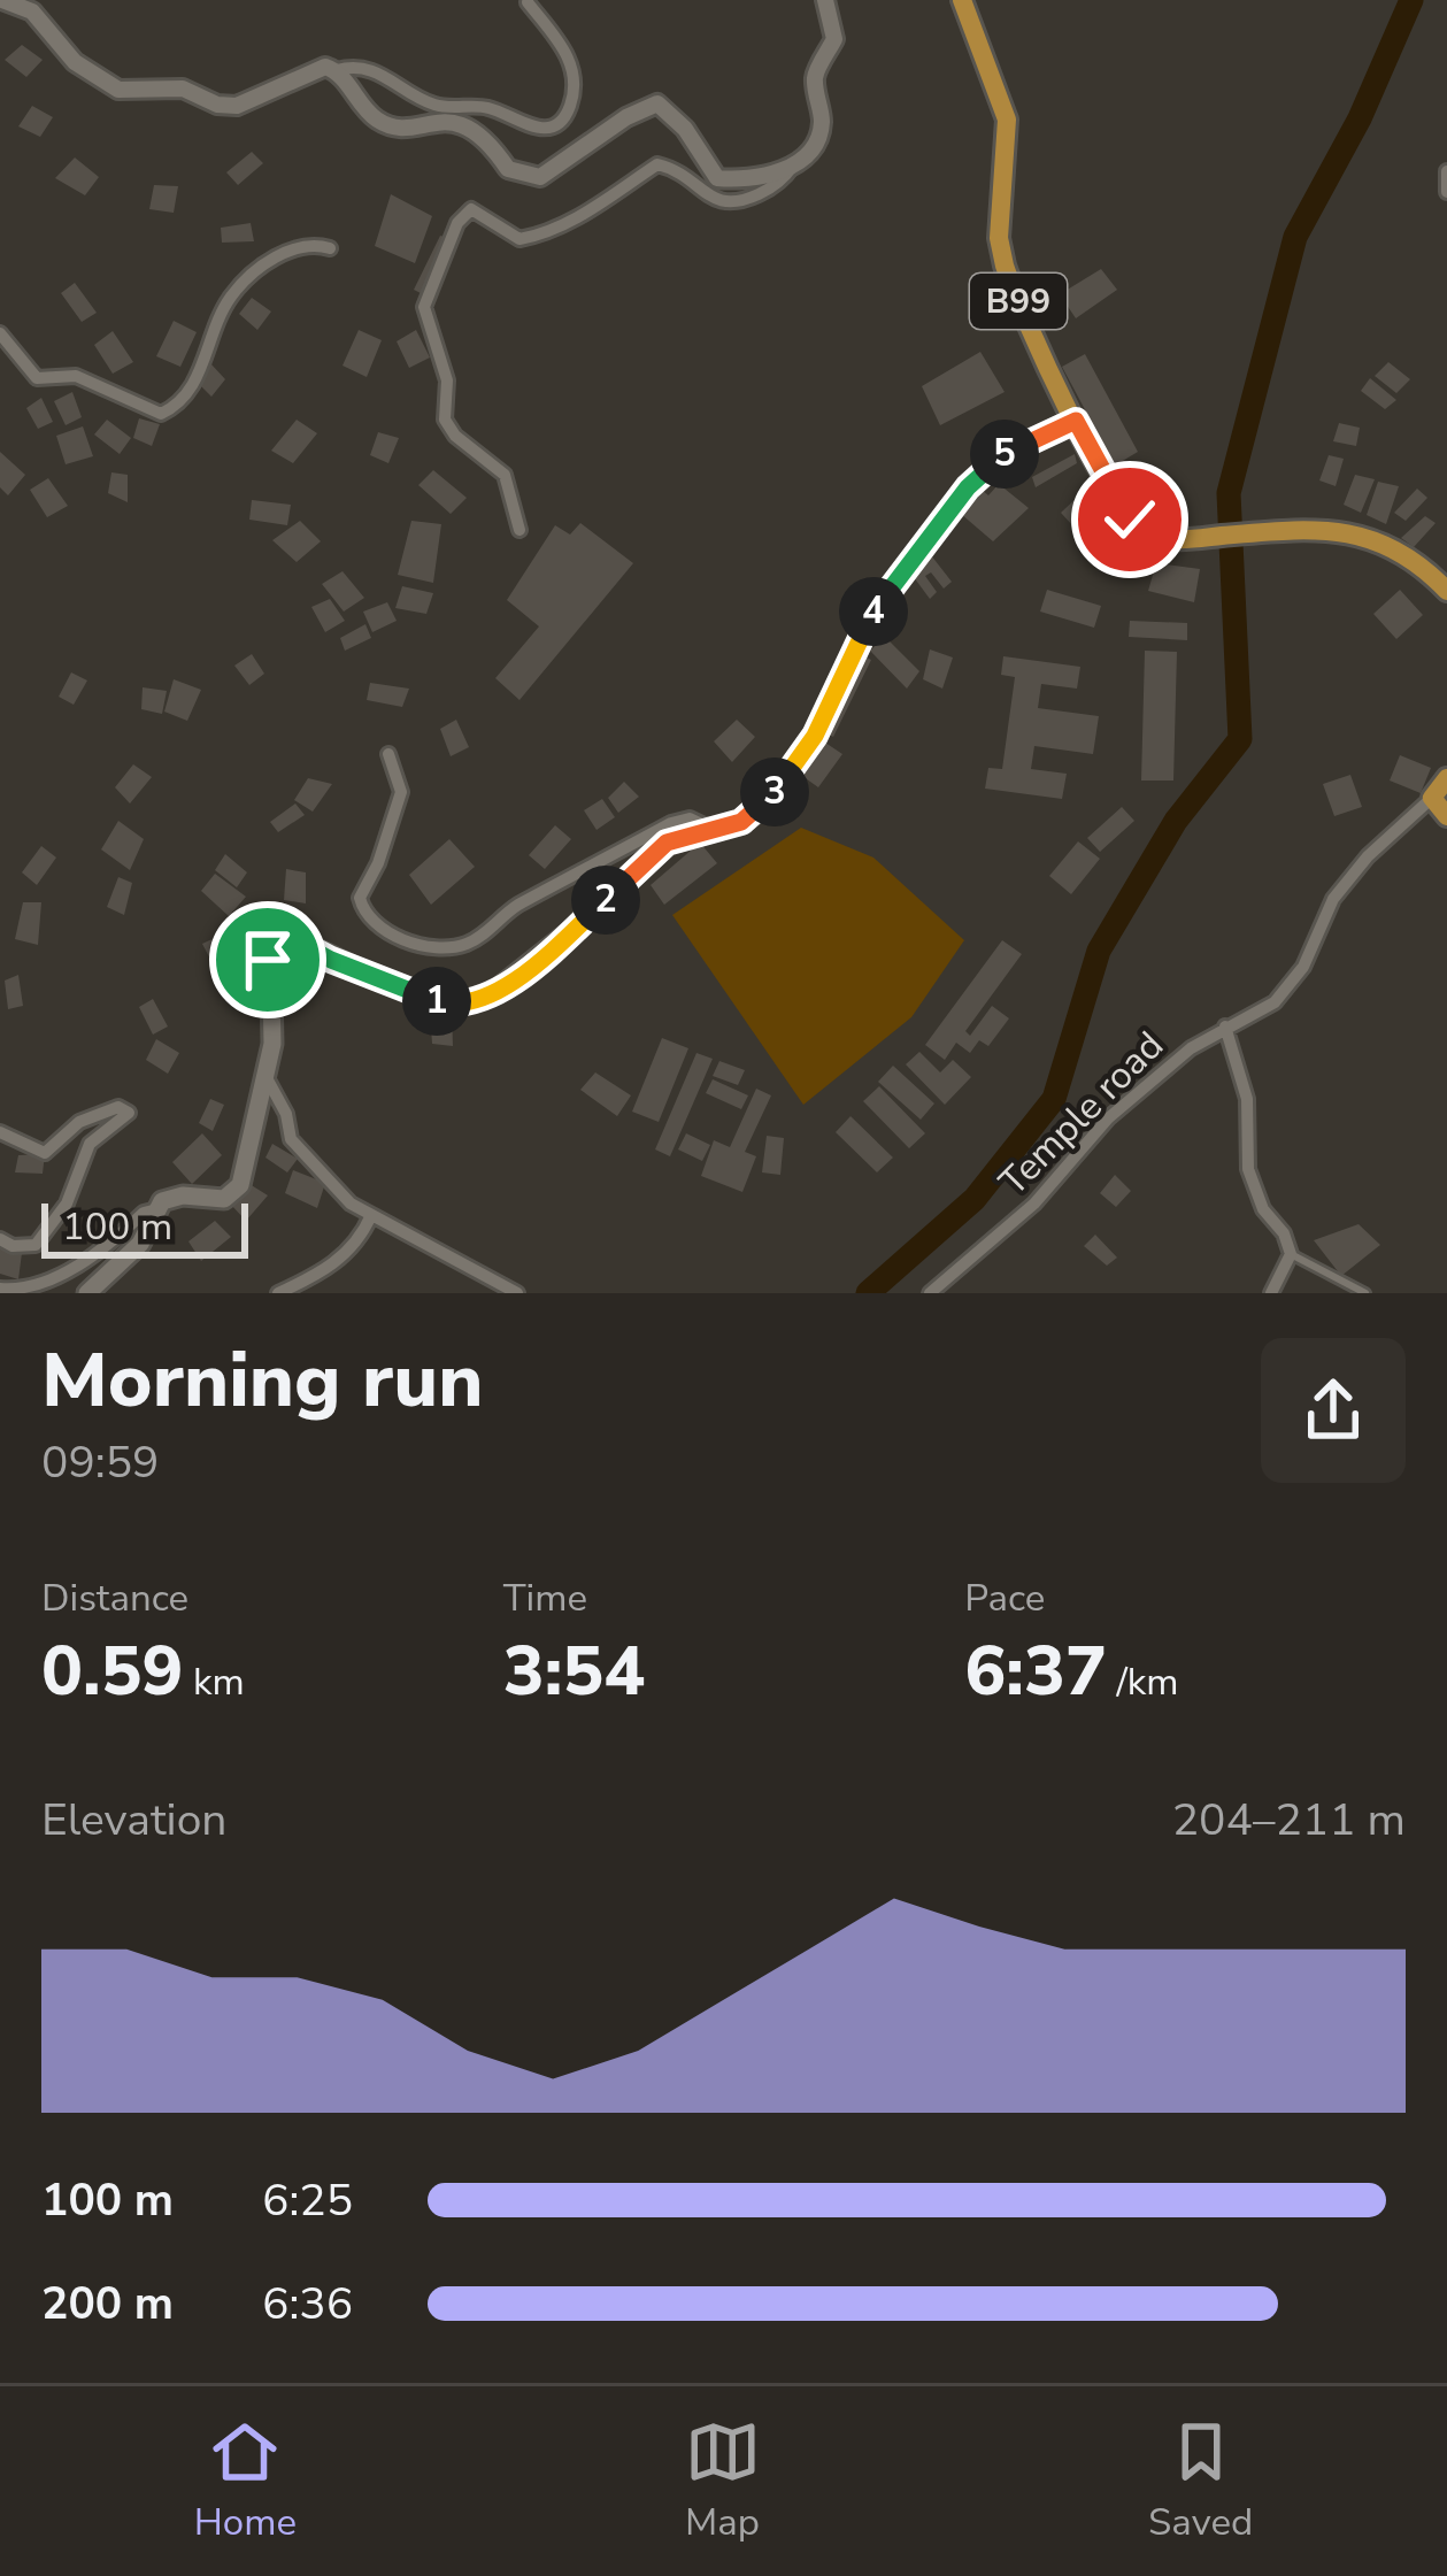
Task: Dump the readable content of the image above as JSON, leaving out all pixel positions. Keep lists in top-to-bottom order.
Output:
{
  "streets": {
    "main road": ["B99"],
    "street": ["Temple road"]
  },
  "scale_bar": "100 m",
  "page": {
    "pins": [
      "5",
      "4",
      "3",
      "2",
      "1"
    ],
    "scale": "100 m",
    "heading": ["Morning run", "09:59"],
    "stats": [
      ["Distance", "0.59 km"],
      ["Time", "3:54"],
      ["Pace", "6:37 /km"]
    ],
    "chart": ["Elevation", "204–211 m"],
    "list": [
      {
        "name": "100 m",
        "note": "6:25"
      },
      {
        "name": "200 m",
        "note": "6:36"
      }
    ],
    "tabs": ["Home", "Map", "Saved"]
  }
}
